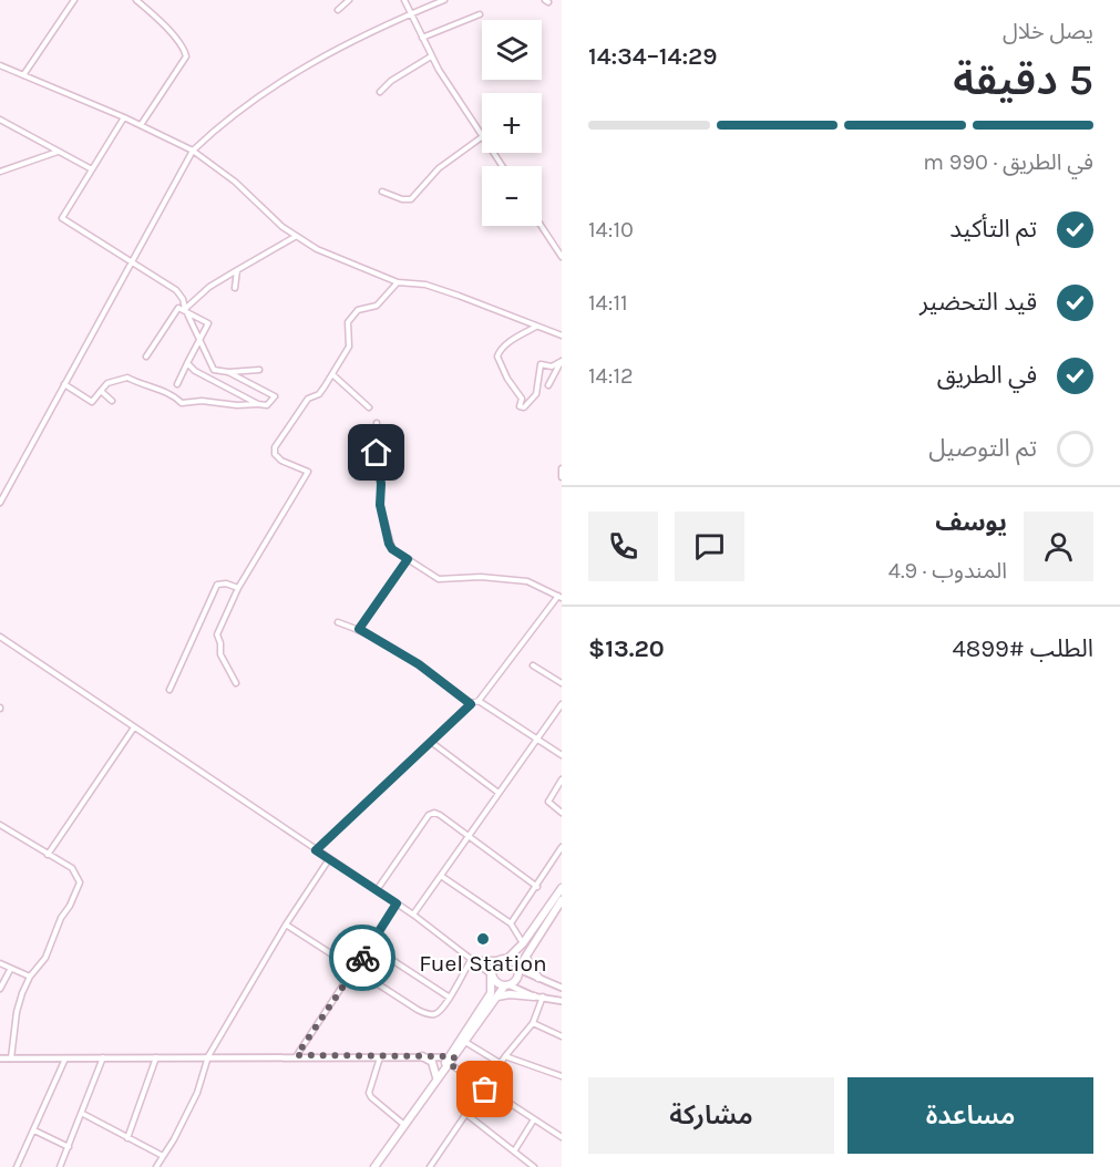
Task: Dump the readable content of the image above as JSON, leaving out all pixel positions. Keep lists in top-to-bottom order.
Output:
{
  "places": ["Fuel Station"],
  "page": {
    "heading": ["5 دقيقة", "يصل خلال", "14:29–14:34"],
    "panel": [
      "يوسف",
      "المندوب · 4.9",
      "الطلب #4899",
      "$13.20"
    ],
    "map_buttons": ["+", "−"],
    "bar": "في الطريق · 990 m",
    "list": [
      ["تم التأكيد", "14:10"],
      ["قيد التحضير", "14:11"],
      ["في الطريق", "14:12"],
      "تم التوصيل"
    ],
    "buttons": ["مساعدة", "مشاركة"]
  }
}
